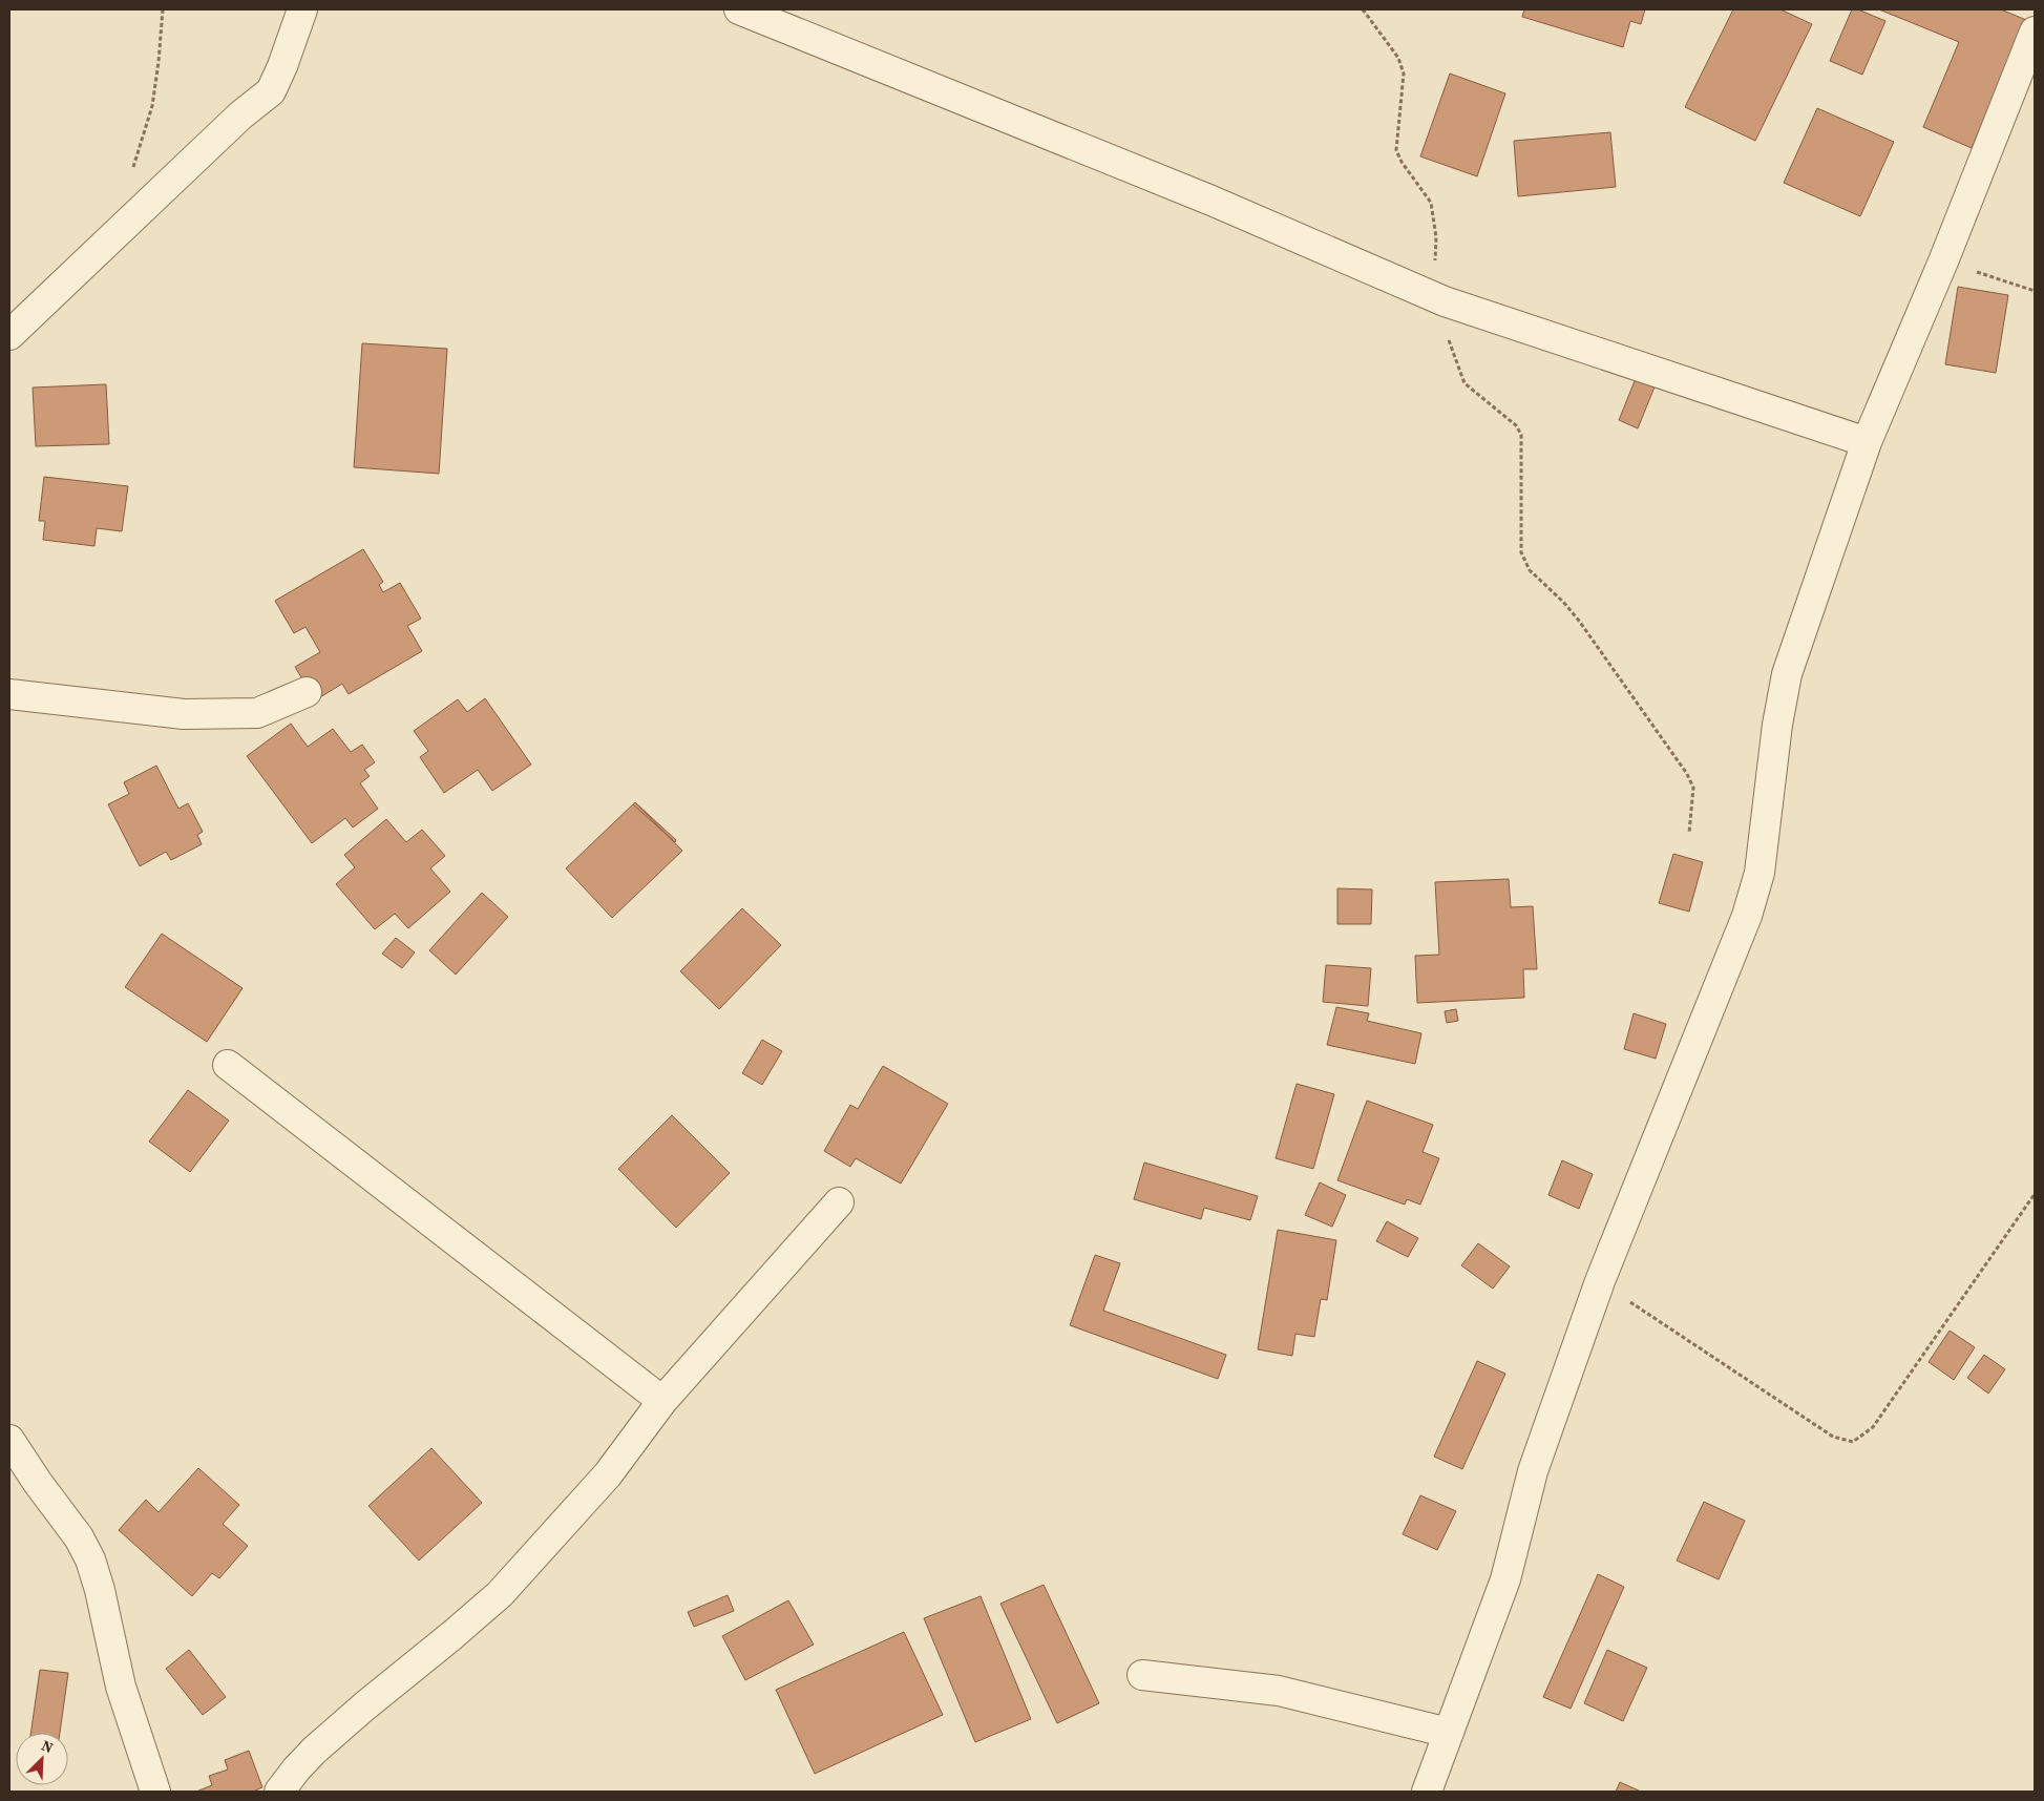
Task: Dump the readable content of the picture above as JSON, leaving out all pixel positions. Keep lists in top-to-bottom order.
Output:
{
  "north": "top right"
}
